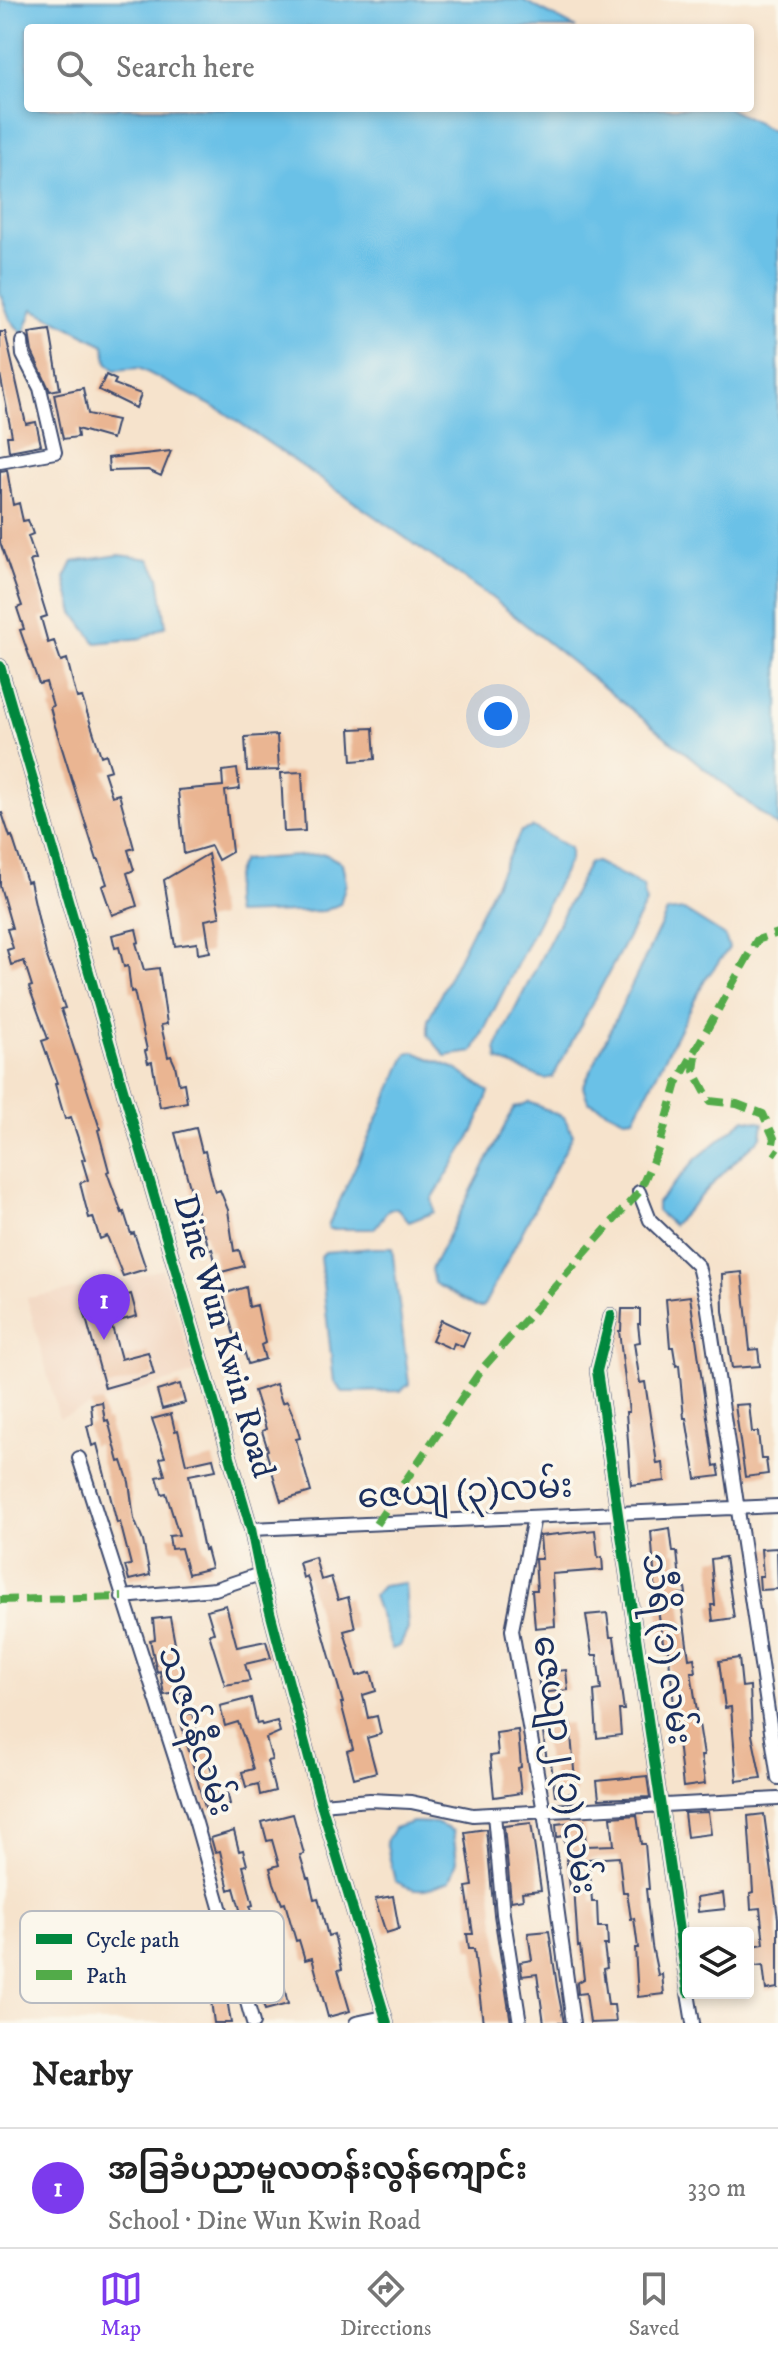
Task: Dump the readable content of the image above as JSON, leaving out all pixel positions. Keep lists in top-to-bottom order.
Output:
{
  "streets": {
    "street": [
      "Dine Wun Kwin Road",
      "ဇေယျ (၃)လမ်း",
      "သီရိ (၁) လမ်း",
      "သဇင်နီလမ်း",
      "ဇေယျာ၂ (၁) လမ်း"
    ]
  },
  "crossings": [
    ["Dine Wun Kwin Road", "ဇေယျ (၃)လမ်း"],
    ["ဇေယျ (၃)လမ်း", "သီရိ (၁) လမ်း"],
    ["ဇေယျ (၃)လမ်း", "ဇေယျာ၂ (၁) လမ်း"]
  ],
  "legend": ["Cycle path", "Path"],
  "page": {
    "search": "Search here",
    "pins": "1",
    "heading": "Nearby",
    "list": [
      {
        "mark": "1",
        "name": "အခြခံပညာမူလတန်းလွန်ကျောင်း",
        "note": "School · Dine Wun Kwin Road",
        "value": "330 m"
      }
    ],
    "nav": ["Map", "Directions", "Saved"]
  }
}
